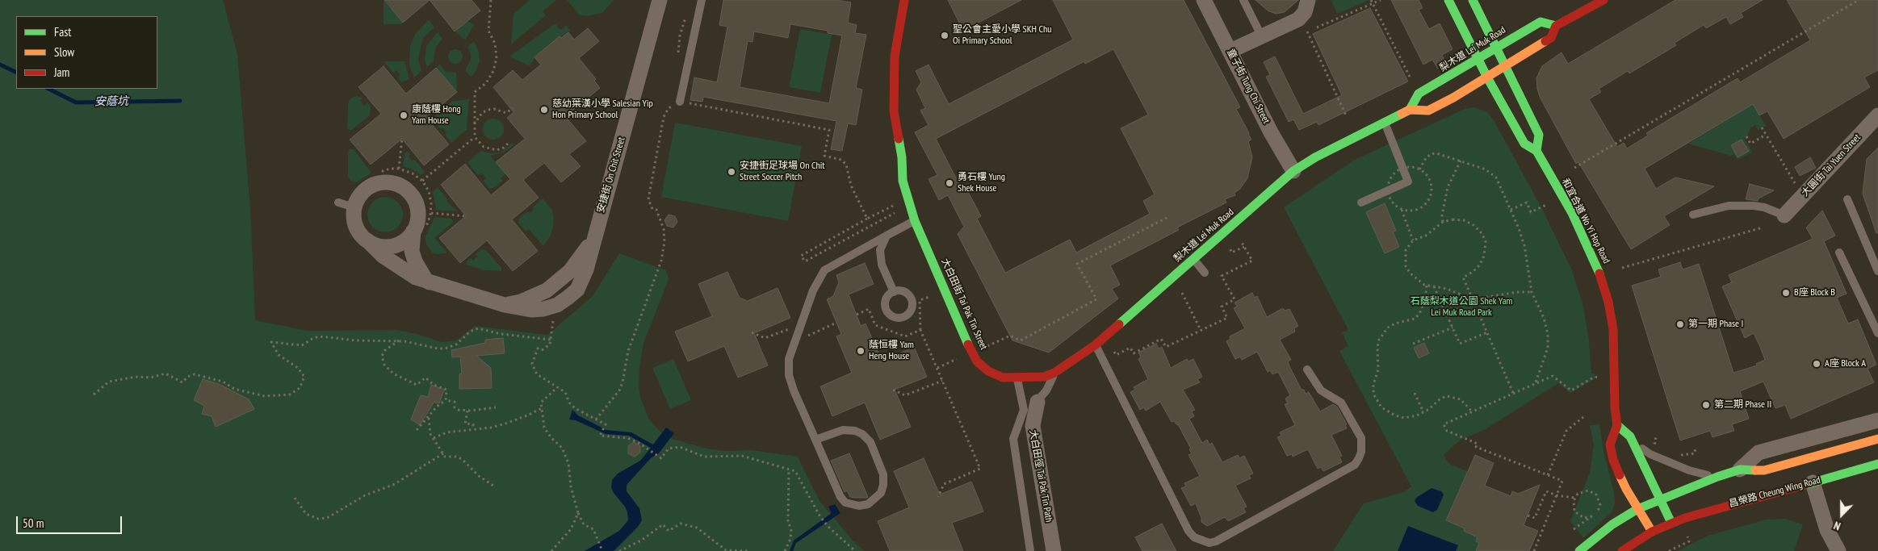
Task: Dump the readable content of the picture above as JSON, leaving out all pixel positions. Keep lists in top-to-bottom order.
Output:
{
  "streets": {
    "main road": [
      "梨木道 Lei Muk Road",
      "和宜合道 Wo Yi Hop Road",
      "大白田街 Tai Pak Tin Street",
      "昌榮路 Cheung Wing Road"
    ],
    "street": [
      "童子街 Tung Chi Street",
      "大圓街 Tai Yuen Street",
      "安捷街 On Chit Street",
      "大白田徑 Tai Pak Tin Path"
    ]
  },
  "crossings": [
    ["梨木道 Lei Muk Road", "童子街 Tung Chi Street"],
    ["梨木道 Lei Muk Road", "和宜合道 Wo Yi Hop Road"],
    ["梨木道 Lei Muk Road", "大白田街 Tai Pak Tin Street"],
    ["梨木道 Lei Muk Road", "大白田徑 Tai Pak Tin Path"]
  ],
  "water": ["安蔭坑"],
  "parks": ["石蔭梨木道公園 Shek Yam Lei Muk Road Park"],
  "places": [
    "聖公會主愛小學 SKH Chu Oi Primary School",
    "慈幼葉漢小學 Salesian Yip Hon Primary School",
    "康蔭樓 Hong Yam House",
    "安捷街足球場 On Chit Street Soccer Pitch",
    "勇石樓 Yung Shek House",
    "B座 Block B",
    "第一期 Phase I",
    "蔭恒樓 Yam Heng House",
    "A座 Block A",
    "第二期 Phase II"
  ],
  "legend": ["Fast", "Slow", "Jam"],
  "scale_bar": "50 m",
  "north": "bottom"
}
